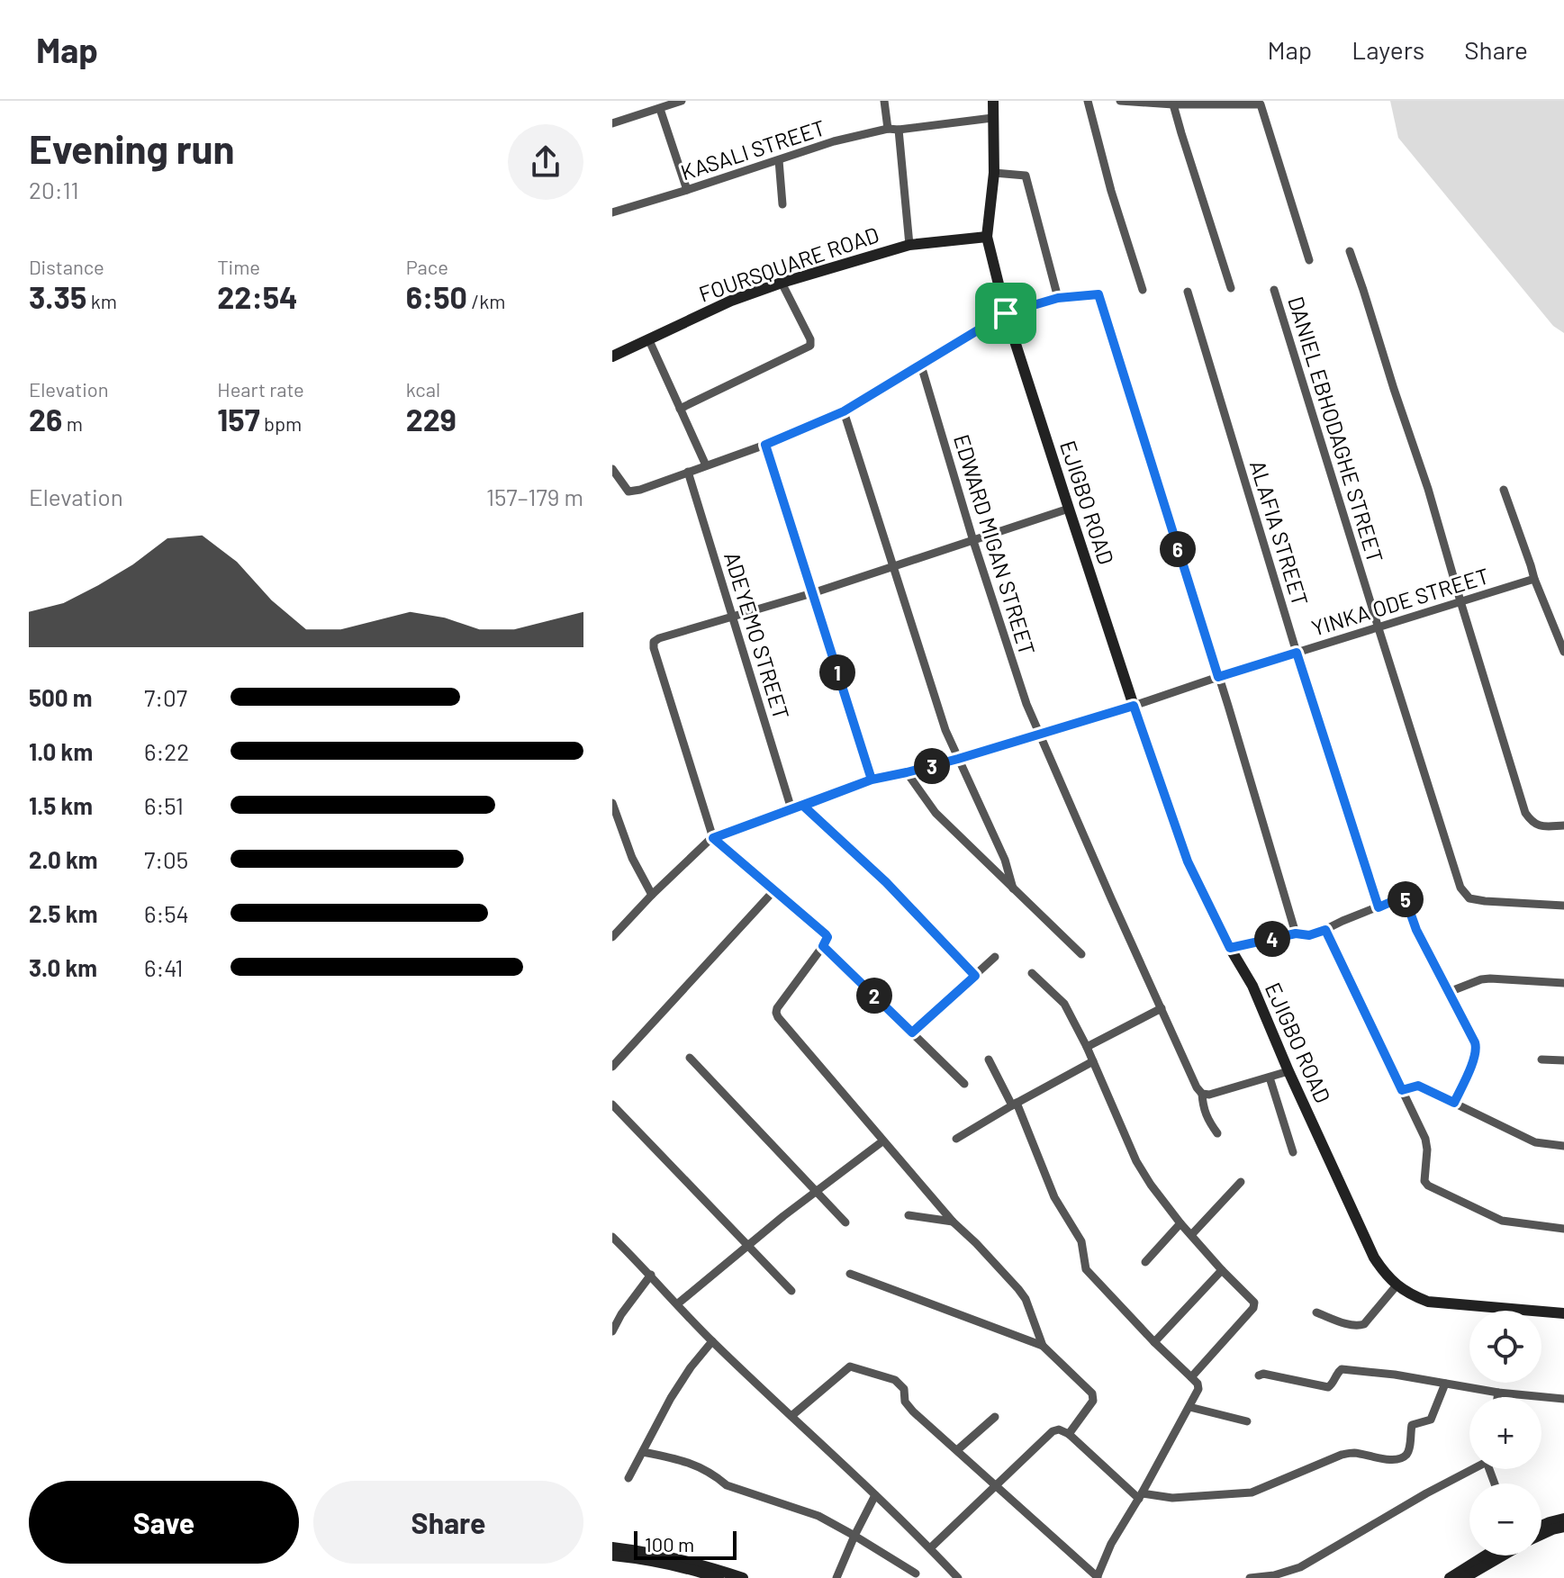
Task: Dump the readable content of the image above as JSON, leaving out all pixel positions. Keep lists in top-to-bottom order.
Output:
{
  "streets": {
    "street": [
      "KASALI STREET",
      "FOURSQUARE ROAD",
      "DANIEL EBHODAGHE STREET",
      "EJIGBO ROAD",
      "ALAFIA STREET",
      "EDWARD MIGAN STREET",
      "YINKA ODE STREET",
      "ADEYEMO STREET"
    ]
  },
  "crossings": [
    ["FOURSQUARE ROAD", "EJIGBO ROAD"],
    ["DANIEL EBHODAGHE STREET", "YINKA ODE STREET"],
    ["EJIGBO ROAD", "YINKA ODE STREET"],
    ["ALAFIA STREET", "YINKA ODE STREET"],
    ["EDWARD MIGAN STREET", "YINKA ODE STREET"],
    ["YINKA ODE STREET", "ADEYEMO STREET"]
  ],
  "scale_bar": "100 m",
  "page": {
    "header": "Map",
    "nav": ["Map", "Layers", "Share"],
    "heading": ["Evening run", "20:11"],
    "stats": [
      ["Distance", "3.35 km"],
      ["Time", "22:54"],
      ["Pace", "6:50 /km"],
      ["Elevation", "26 m"],
      ["Heart rate", "157 bpm"],
      ["kcal", "229"]
    ],
    "chart": ["Elevation", "157–179 m"],
    "pins": [
      "6",
      "1",
      "3",
      "5",
      "4",
      "2"
    ],
    "list": [
      {
        "name": "500 m",
        "note": "7:07"
      },
      {
        "name": "1.0 km",
        "note": "6:22"
      },
      {
        "name": "1.5 km",
        "note": "6:51"
      },
      {
        "name": "2.0 km",
        "note": "7:05"
      },
      {
        "name": "2.5 km",
        "note": "6:54"
      },
      {
        "name": "3.0 km",
        "note": "6:41"
      }
    ],
    "map_buttons": ["+", "−"],
    "buttons": ["Save", "Share"],
    "scale": "100 m"
  }
}
